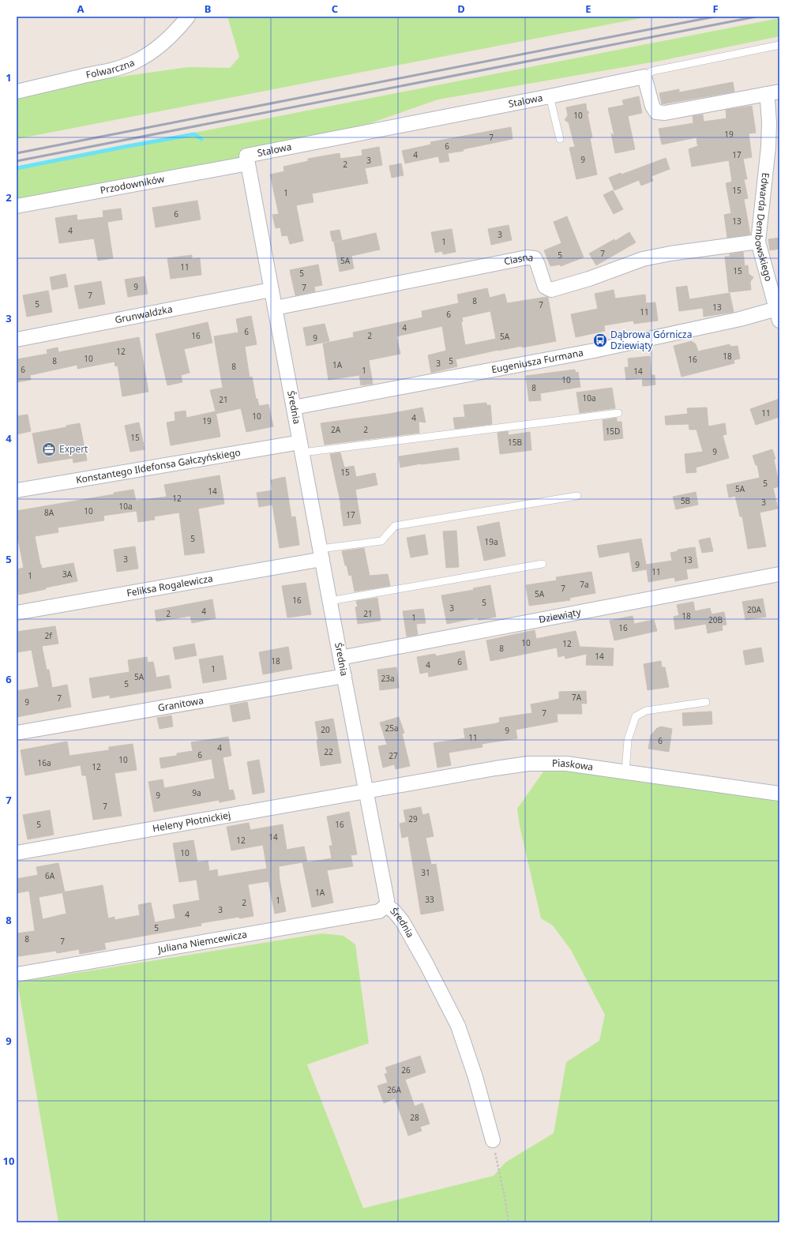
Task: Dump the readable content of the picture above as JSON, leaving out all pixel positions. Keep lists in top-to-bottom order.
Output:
{
  "streets": {
    "street": [
      "Folwarczna",
      "Stalowa",
      "Przodowników",
      "Edwarda Dembowskiego",
      "Ciasna",
      "Grunwaldzka",
      "Eugeniusza Furmana",
      "Średnia",
      "Konstantego Ildefonsa Gałczyńskiego",
      "Feliksa Rogalewicza",
      "Dziewiąty",
      "Granitowa",
      "Piaskowa",
      "Heleny Płotnickiej",
      "Juliana Niemcewicza"
    ]
  },
  "crossings": [
    ["Stalowa", "Przodowników"],
    ["Stalowa", "Średnia"],
    ["Przodowników", "Średnia"],
    ["Edwarda Dembowskiego", "Ciasna"],
    ["Edwarda Dembowskiego", "Eugeniusza Furmana"],
    ["Ciasna", "Średnia"],
    ["Grunwaldzka", "Średnia"],
    ["Eugeniusza Furmana", "Średnia"],
    ["Średnia", "Konstantego Ildefonsa Gałczyńskiego"],
    ["Średnia", "Feliksa Rogalewicza"],
    ["Średnia", "Dziewiąty"],
    ["Średnia", "Granitowa"],
    ["Średnia", "Piaskowa"],
    ["Średnia", "Heleny Płotnickiej"],
    ["Średnia", "Juliana Niemcewicza"],
    ["Piaskowa", "Heleny Płotnickiej"]
  ],
  "places": {
    "bus stop": ["Dąbrowa Górnicza Dziewiąty"],
    "office": ["Expert"]
  },
  "house_numbers": [
    "10",
    "19",
    "7",
    "6",
    "4",
    "17",
    "9",
    "3",
    "2",
    "15",
    "1",
    "6",
    "13",
    "4",
    "3",
    "1",
    "7",
    "5",
    "5A",
    "11",
    "15",
    "5",
    "9",
    "7",
    "7",
    "8",
    "5",
    "7",
    "13",
    "11",
    "6",
    "4",
    "6",
    "16",
    "2",
    "5A",
    "9",
    "12",
    "18",
    "10",
    "16",
    "8",
    "5",
    "3",
    "1A",
    "8",
    "6",
    "1",
    "14",
    "10",
    "8",
    "10a",
    "21",
    "11",
    "10",
    "4",
    "19",
    "2A",
    "2",
    "15D",
    "15",
    "15B",
    "9",
    "15",
    "5",
    "5A",
    "14",
    "12",
    "5B",
    "3",
    "10a",
    "10",
    "8A",
    "17",
    "5",
    "19a",
    "3",
    "13",
    "9",
    "11",
    "3A",
    "1",
    "7a",
    "7",
    "5A",
    "16",
    "5",
    "3",
    "20A",
    "4",
    "2",
    "21",
    "18",
    "1",
    "20B",
    "16",
    "2f",
    "10",
    "12",
    "8",
    "14",
    "18",
    "6",
    "4",
    "1",
    "5A",
    "23a",
    "5",
    "7A",
    "7",
    "9",
    "7",
    "25a",
    "20",
    "9",
    "11",
    "6",
    "4",
    "22",
    "6",
    "27",
    "10",
    "16a",
    "12",
    "9a",
    "9",
    "7",
    "29",
    "5",
    "16",
    "14",
    "12",
    "10",
    "31",
    "6A",
    "1A",
    "33",
    "1",
    "2",
    "3",
    "4",
    "5",
    "8",
    "7",
    "26",
    "26A",
    "28"
  ],
  "grid": {
    "columns": [
      "A",
      "B",
      "C",
      "D",
      "E",
      "F"
    ],
    "rows": [
      "1",
      "2",
      "3",
      "4",
      "5",
      "6",
      "7",
      "8",
      "9",
      "10"
    ]
  }
}
